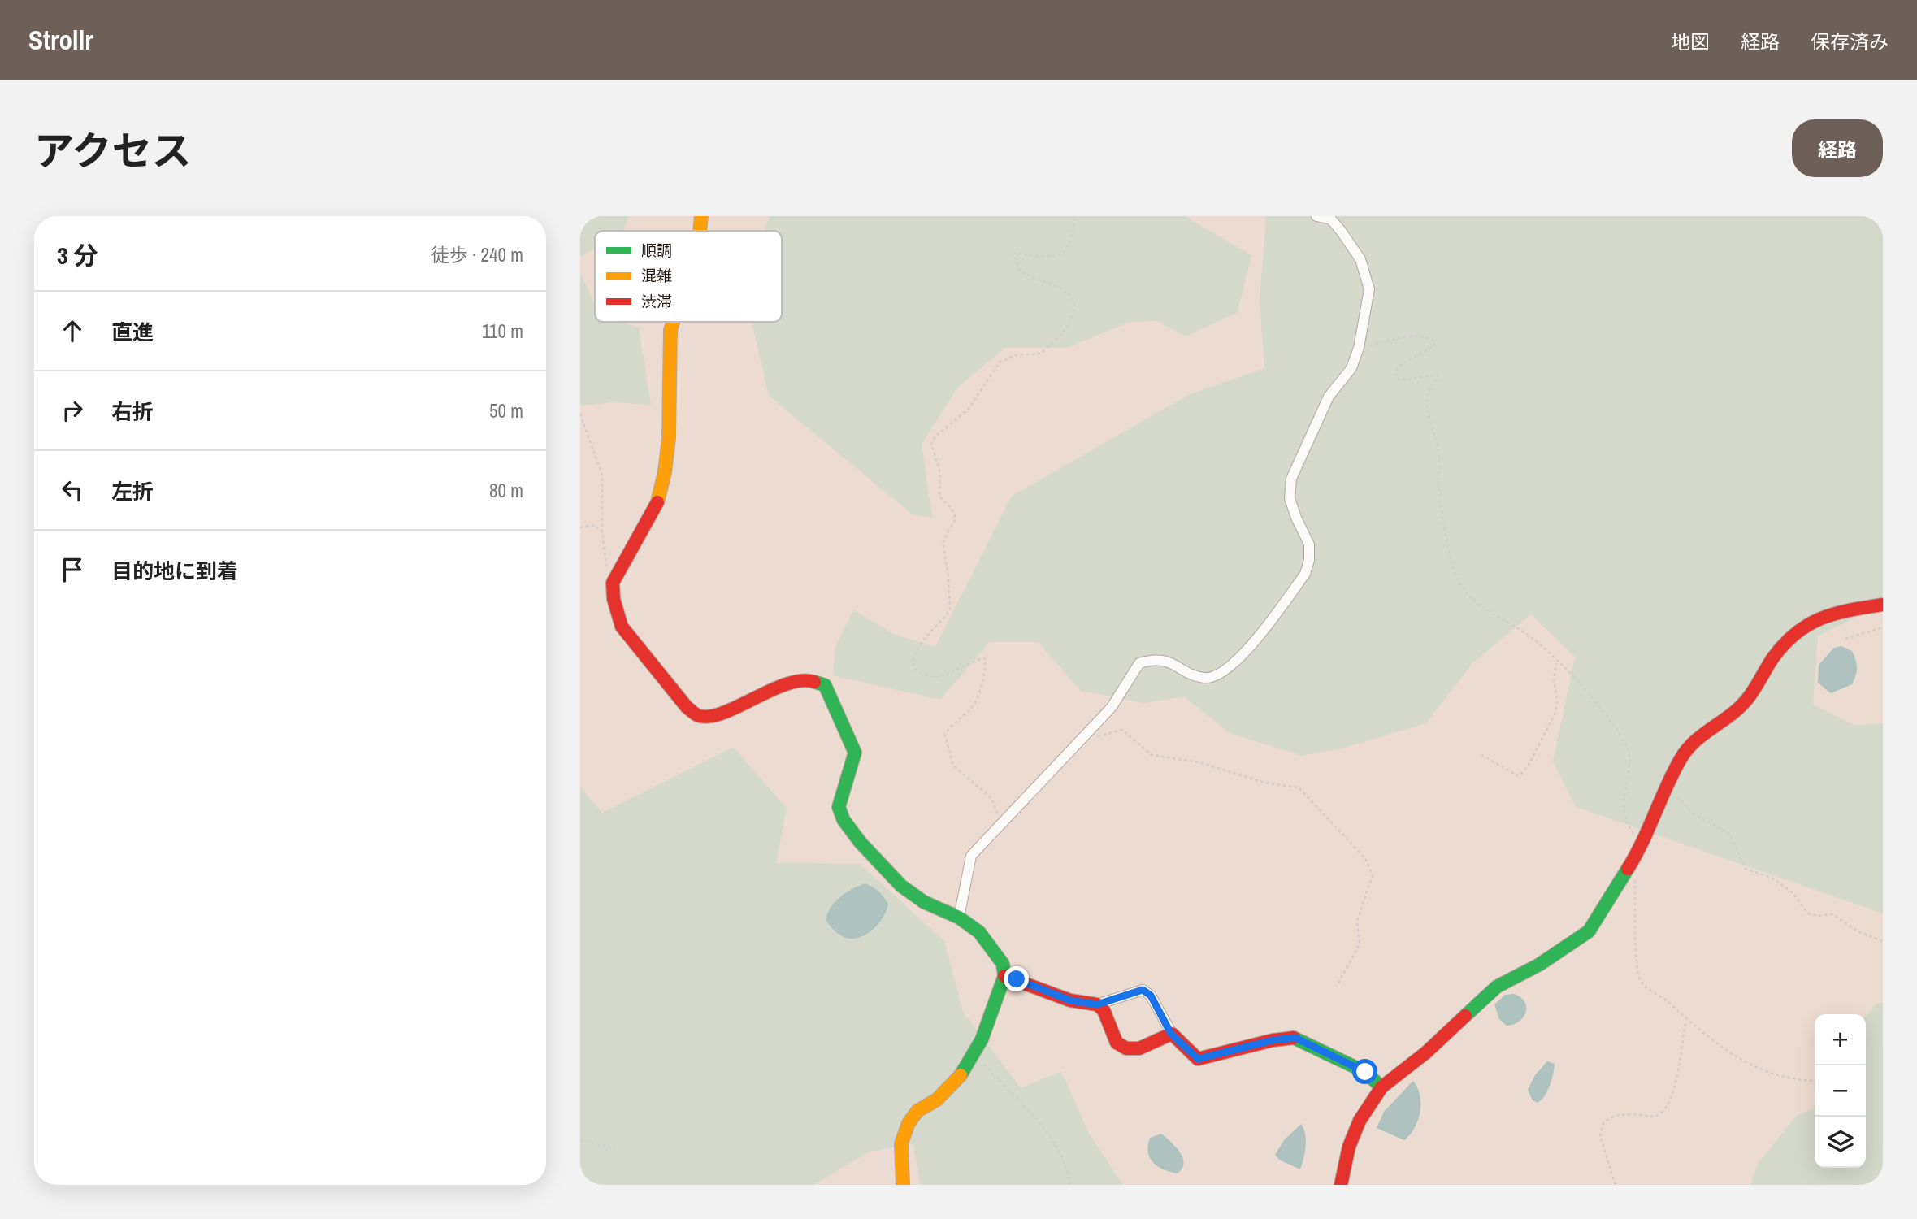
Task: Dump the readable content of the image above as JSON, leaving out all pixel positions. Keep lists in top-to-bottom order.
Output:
{
  "legend": ["順調", "混雑", "渋滞"],
  "page": {
    "header": "Strollr",
    "nav": ["地図", "経路", "保存済み"],
    "title": "アクセス",
    "buttons": "経路",
    "heading": ["3 分", "徒歩 · 240 m"],
    "list": [
      ["直進", "110 m"],
      ["右折", "50 m"],
      ["左折", "80 m"],
      "目的地に到着"
    ],
    "map_buttons": ["+", "−"]
  }
}
